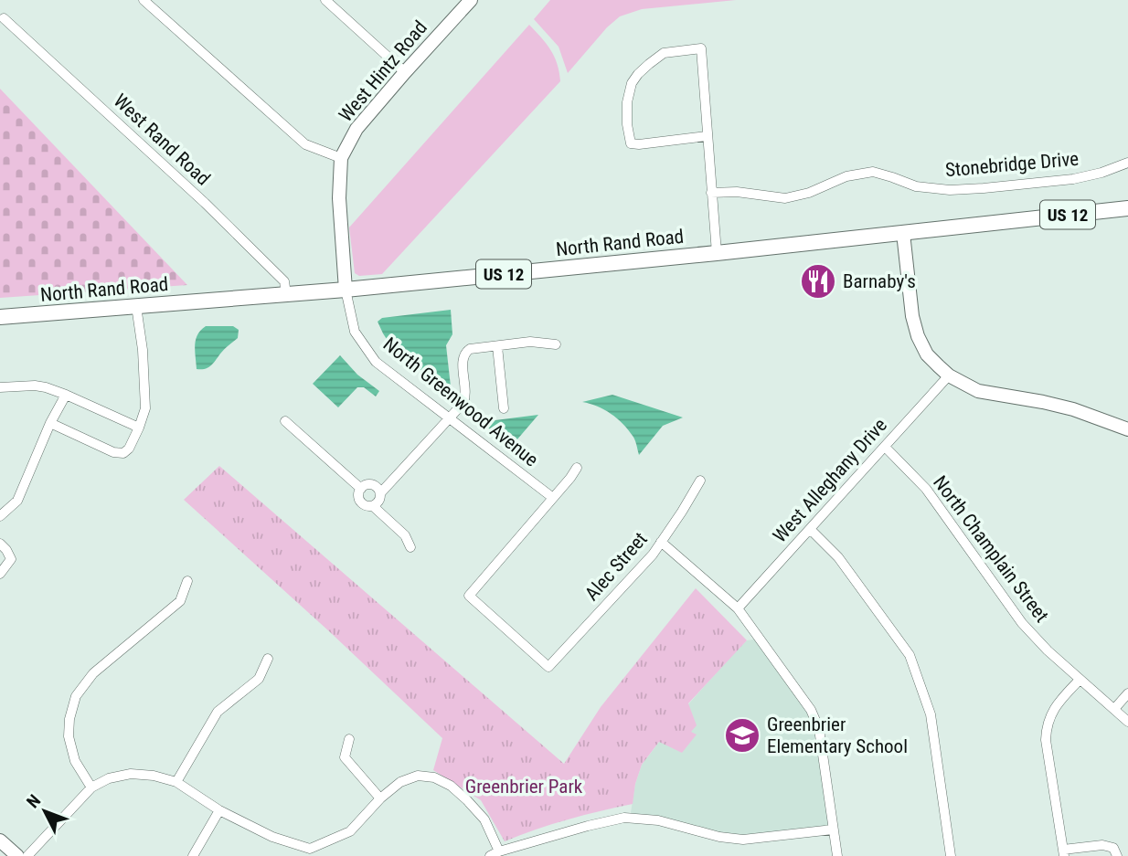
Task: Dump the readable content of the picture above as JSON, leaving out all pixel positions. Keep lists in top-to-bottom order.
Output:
{
  "streets": {
    "main road": ["US 12", "North Rand Road"],
    "street": [
      "West Hintz Road",
      "West Rand Road",
      "Stonebridge Drive",
      "North Greenwood Avenue",
      "West Alleghany Drive",
      "North Champlain Street",
      "Alec Street"
    ]
  },
  "crossings": [
    ["West Hintz Road", "North Rand Road"],
    ["West Hintz Road", "North Greenwood Avenue"],
    ["West Rand Road", "North Rand Road"],
    ["North Rand Road", "North Greenwood Avenue"],
    ["North Greenwood Avenue", "Alec Street"],
    ["West Alleghany Drive", "North Champlain Street"]
  ],
  "parks": ["Greenbrier Park"],
  "places": {
    "restaurant": ["Barnaby's"],
    "school or university": ["Greenbrier Elementary School"]
  },
  "north": "top left"
}
